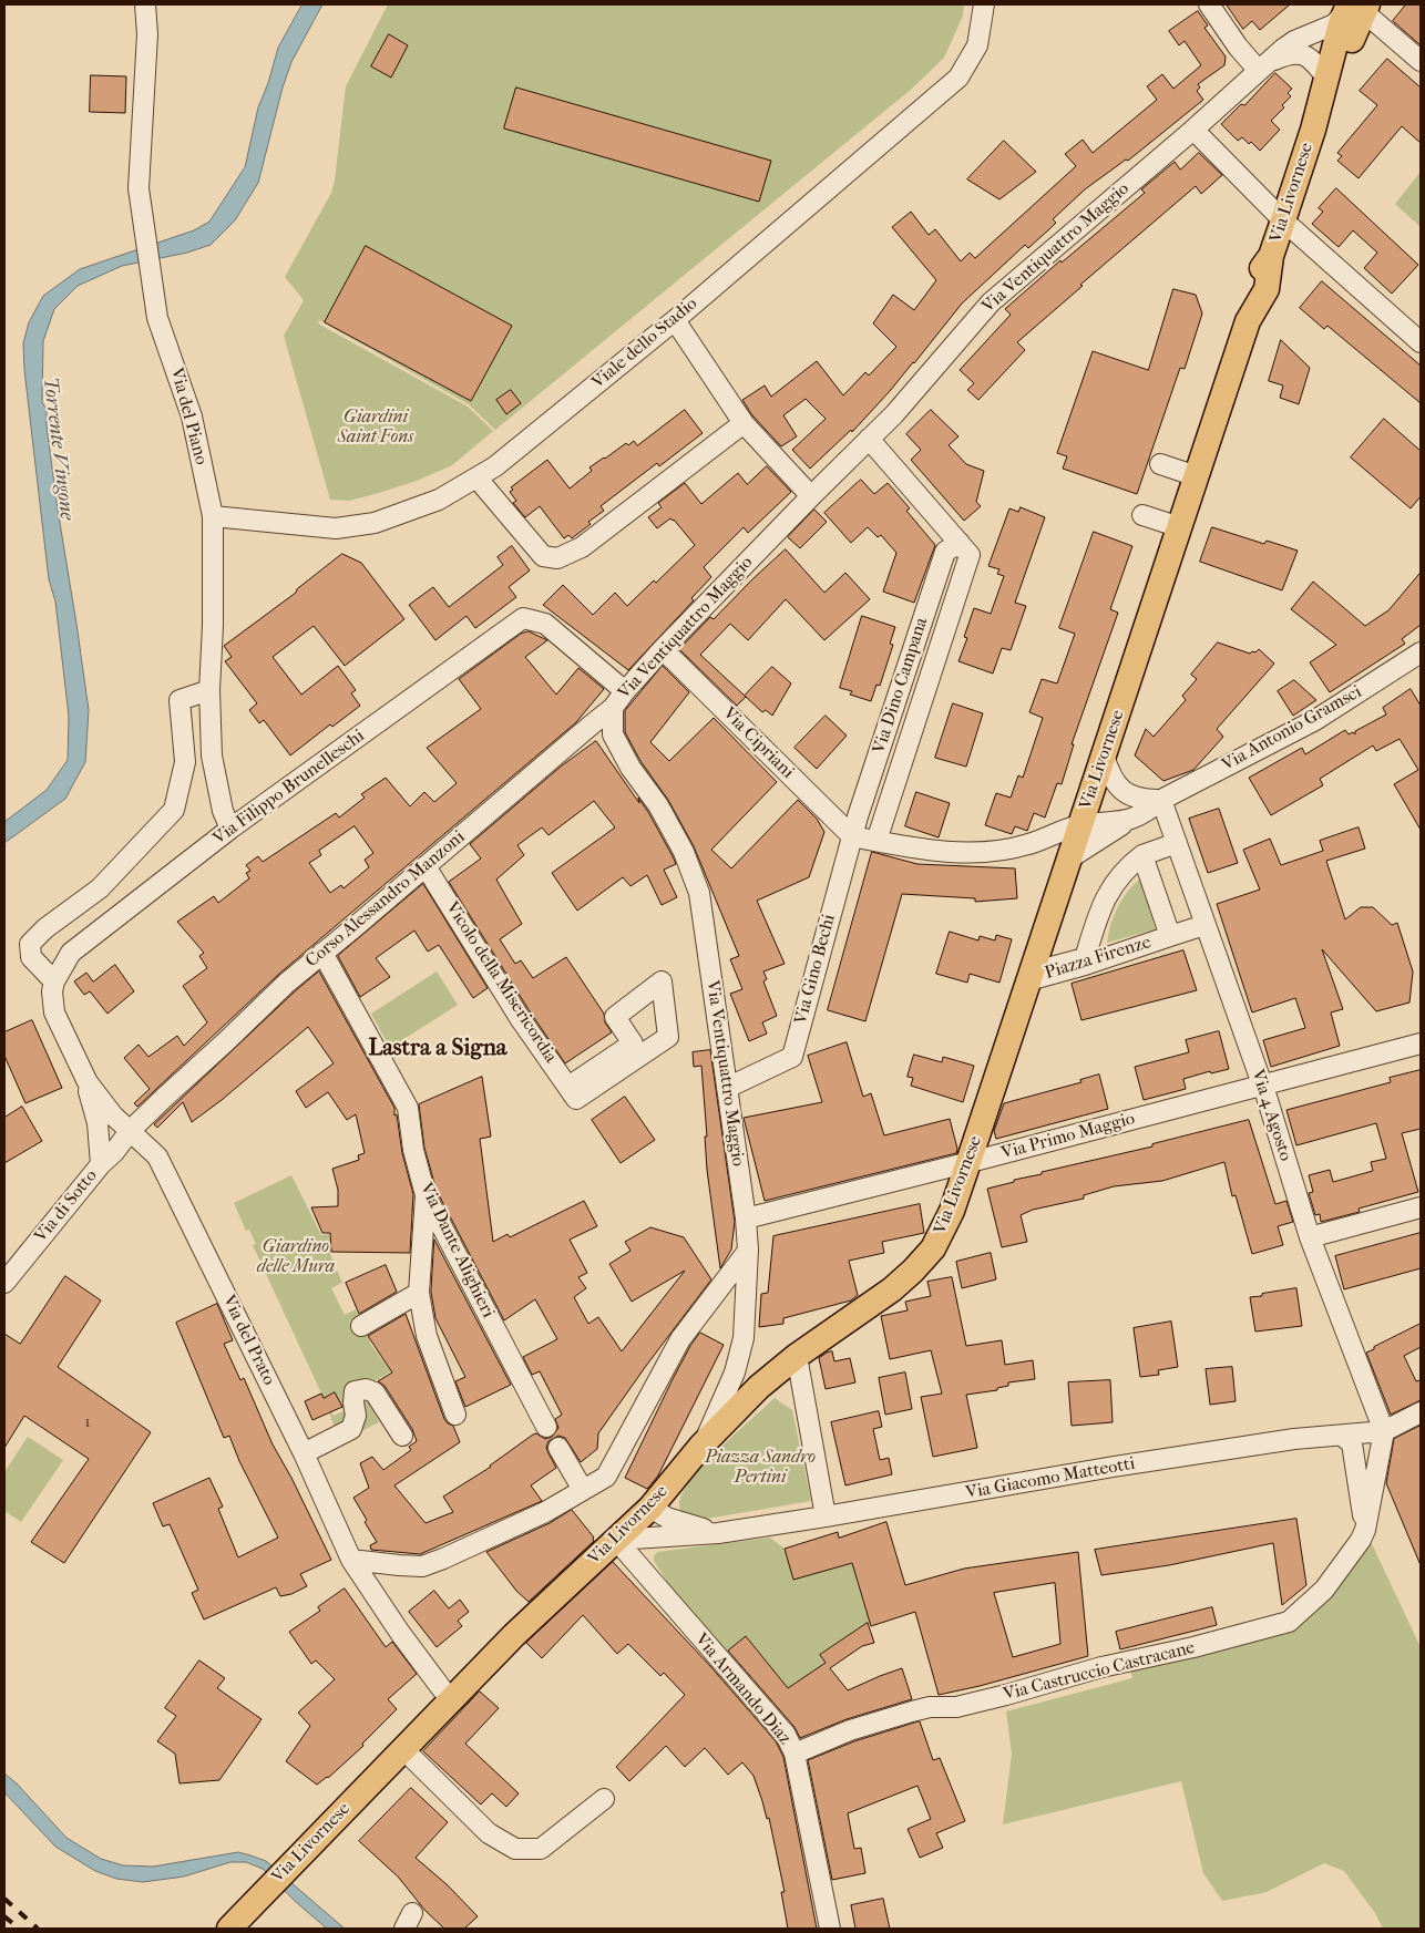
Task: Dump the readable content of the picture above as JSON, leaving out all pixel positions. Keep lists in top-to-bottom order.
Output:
{
  "streets": {
    "main road": ["Via Livornese"],
    "street": [
      "Via Ventiquattro Maggio",
      "Viale dello Stadio",
      "Via del Piano",
      "Via Dino Campana",
      "Via Antonio Gramsci",
      "Via Cipriani",
      "Via Filippo Brunelleschi",
      "Corso Alessandro Manzoni",
      "Piazza Firenze",
      "Via Gino Bechi",
      "Vicolo della Misericordia",
      "Via 4 Agosto",
      "Via Primo Maggio",
      "Via di Sotto",
      "Via Dante Alighieri",
      "Via del Prato",
      "Via Giacomo Matteotti",
      "Via Castruccio Castracane",
      "Via Armando Diaz"
    ]
  },
  "crossings": [
    ["Via Livornese", "Via Ventiquattro Maggio"],
    ["Via Livornese", "Via Antonio Gramsci"],
    ["Via Livornese", "Piazza Firenze"],
    ["Via Livornese", "Via Primo Maggio"],
    ["Via Livornese", "Via Giacomo Matteotti"],
    ["Via Livornese", "Via Armando Diaz"],
    ["Via Ventiquattro Maggio", "Via Cipriani"],
    ["Via Ventiquattro Maggio", "Via Filippo Brunelleschi"],
    ["Via Ventiquattro Maggio", "Corso Alessandro Manzoni"],
    ["Via Ventiquattro Maggio", "Via Gino Bechi"],
    ["Via Ventiquattro Maggio", "Via Primo Maggio"],
    ["Viale dello Stadio", "Via del Piano"],
    ["Via del Piano", "Via Filippo Brunelleschi"],
    ["Via Dino Campana", "Via Antonio Gramsci"],
    ["Via Dino Campana", "Via Cipriani"],
    ["Via Dino Campana", "Via Gino Bechi"],
    ["Via Antonio Gramsci", "Via 4 Agosto"],
    ["Via Cipriani", "Via Gino Bechi"],
    ["Via Filippo Brunelleschi", "Corso Alessandro Manzoni"],
    ["Via Filippo Brunelleschi", "Via di Sotto"],
    ["Via Filippo Brunelleschi", "Via del Prato"],
    ["Corso Alessandro Manzoni", "Vicolo della Misericordia"],
    ["Corso Alessandro Manzoni", "Via di Sotto"],
    ["Corso Alessandro Manzoni", "Via Dante Alighieri"],
    ["Corso Alessandro Manzoni", "Via del Prato"],
    ["Via 4 Agosto", "Via Primo Maggio"],
    ["Via 4 Agosto", "Via Giacomo Matteotti"],
    ["Via 4 Agosto", "Via Castruccio Castracane"],
    ["Via di Sotto", "Via del Prato"],
    ["Via Giacomo Matteotti", "Via Castruccio Castracane"],
    ["Via Giacomo Matteotti", "Via Armando Diaz"],
    ["Via Castruccio Castracane", "Via Armando Diaz"]
  ],
  "districts": ["Lastra a Signa"],
  "water": ["Torrente Vingone"],
  "parks": ["Giardini Saint Fons", "Giardino delle Mura", "Piazza Sandro Pertini"],
  "house_numbers": ["1"]
}
